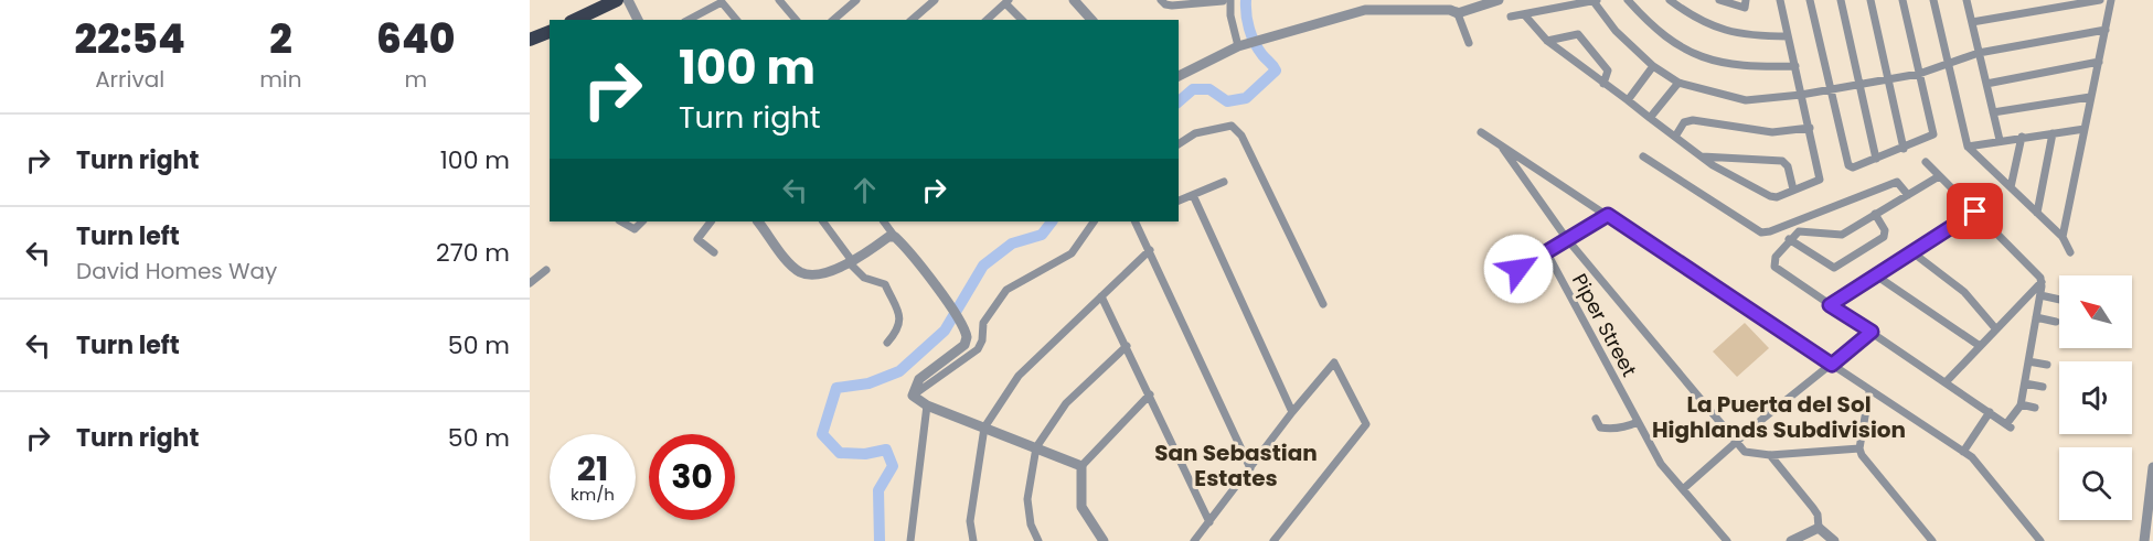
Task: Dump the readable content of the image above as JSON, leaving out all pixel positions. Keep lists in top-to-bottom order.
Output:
{
  "streets": {
    "street": ["Piper Street"]
  },
  "districts": ["La Puerta del Sol Highlands Subdivision", "San Sebastian Estates"],
  "north": "top left",
  "page": {
    "eta": [
      "22:54",
      "Arrival",
      "2",
      "min",
      "640",
      "m"
    ],
    "turn": ["100 m", "Turn right"],
    "list": [
      {
        "name": "Turn right",
        "value": "100 m"
      },
      {
        "name": "Turn left",
        "note": "David Homes Way",
        "value": "270 m"
      },
      {
        "name": "Turn left",
        "value": "50 m"
      },
      {
        "name": "Turn right",
        "value": "50 m"
      }
    ],
    "speed": "21 km/h",
    "limit": "30"
  }
}
